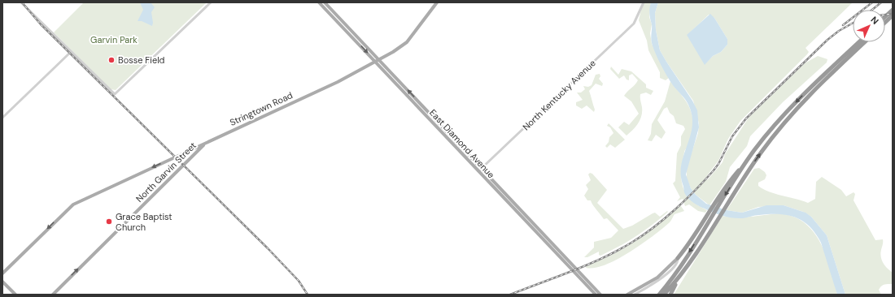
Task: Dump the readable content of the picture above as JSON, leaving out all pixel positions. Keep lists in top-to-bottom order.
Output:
{
  "streets": {
    "main road": ["Stringtown Road", "East Diamond Avenue", "North Garvin Street"],
    "street": ["North Kentucky Avenue"]
  },
  "crossings": [
    ["North Kentucky Avenue", "East Diamond Avenue"],
    ["Stringtown Road", "East Diamond Avenue"],
    ["Stringtown Road", "North Garvin Street"]
  ],
  "one_way": ["Stringtown Road", "North Garvin Street"],
  "parks": ["Garvin Park"],
  "places": ["Bosse Field", "Grace Baptist Church"],
  "north": "top right"
}
